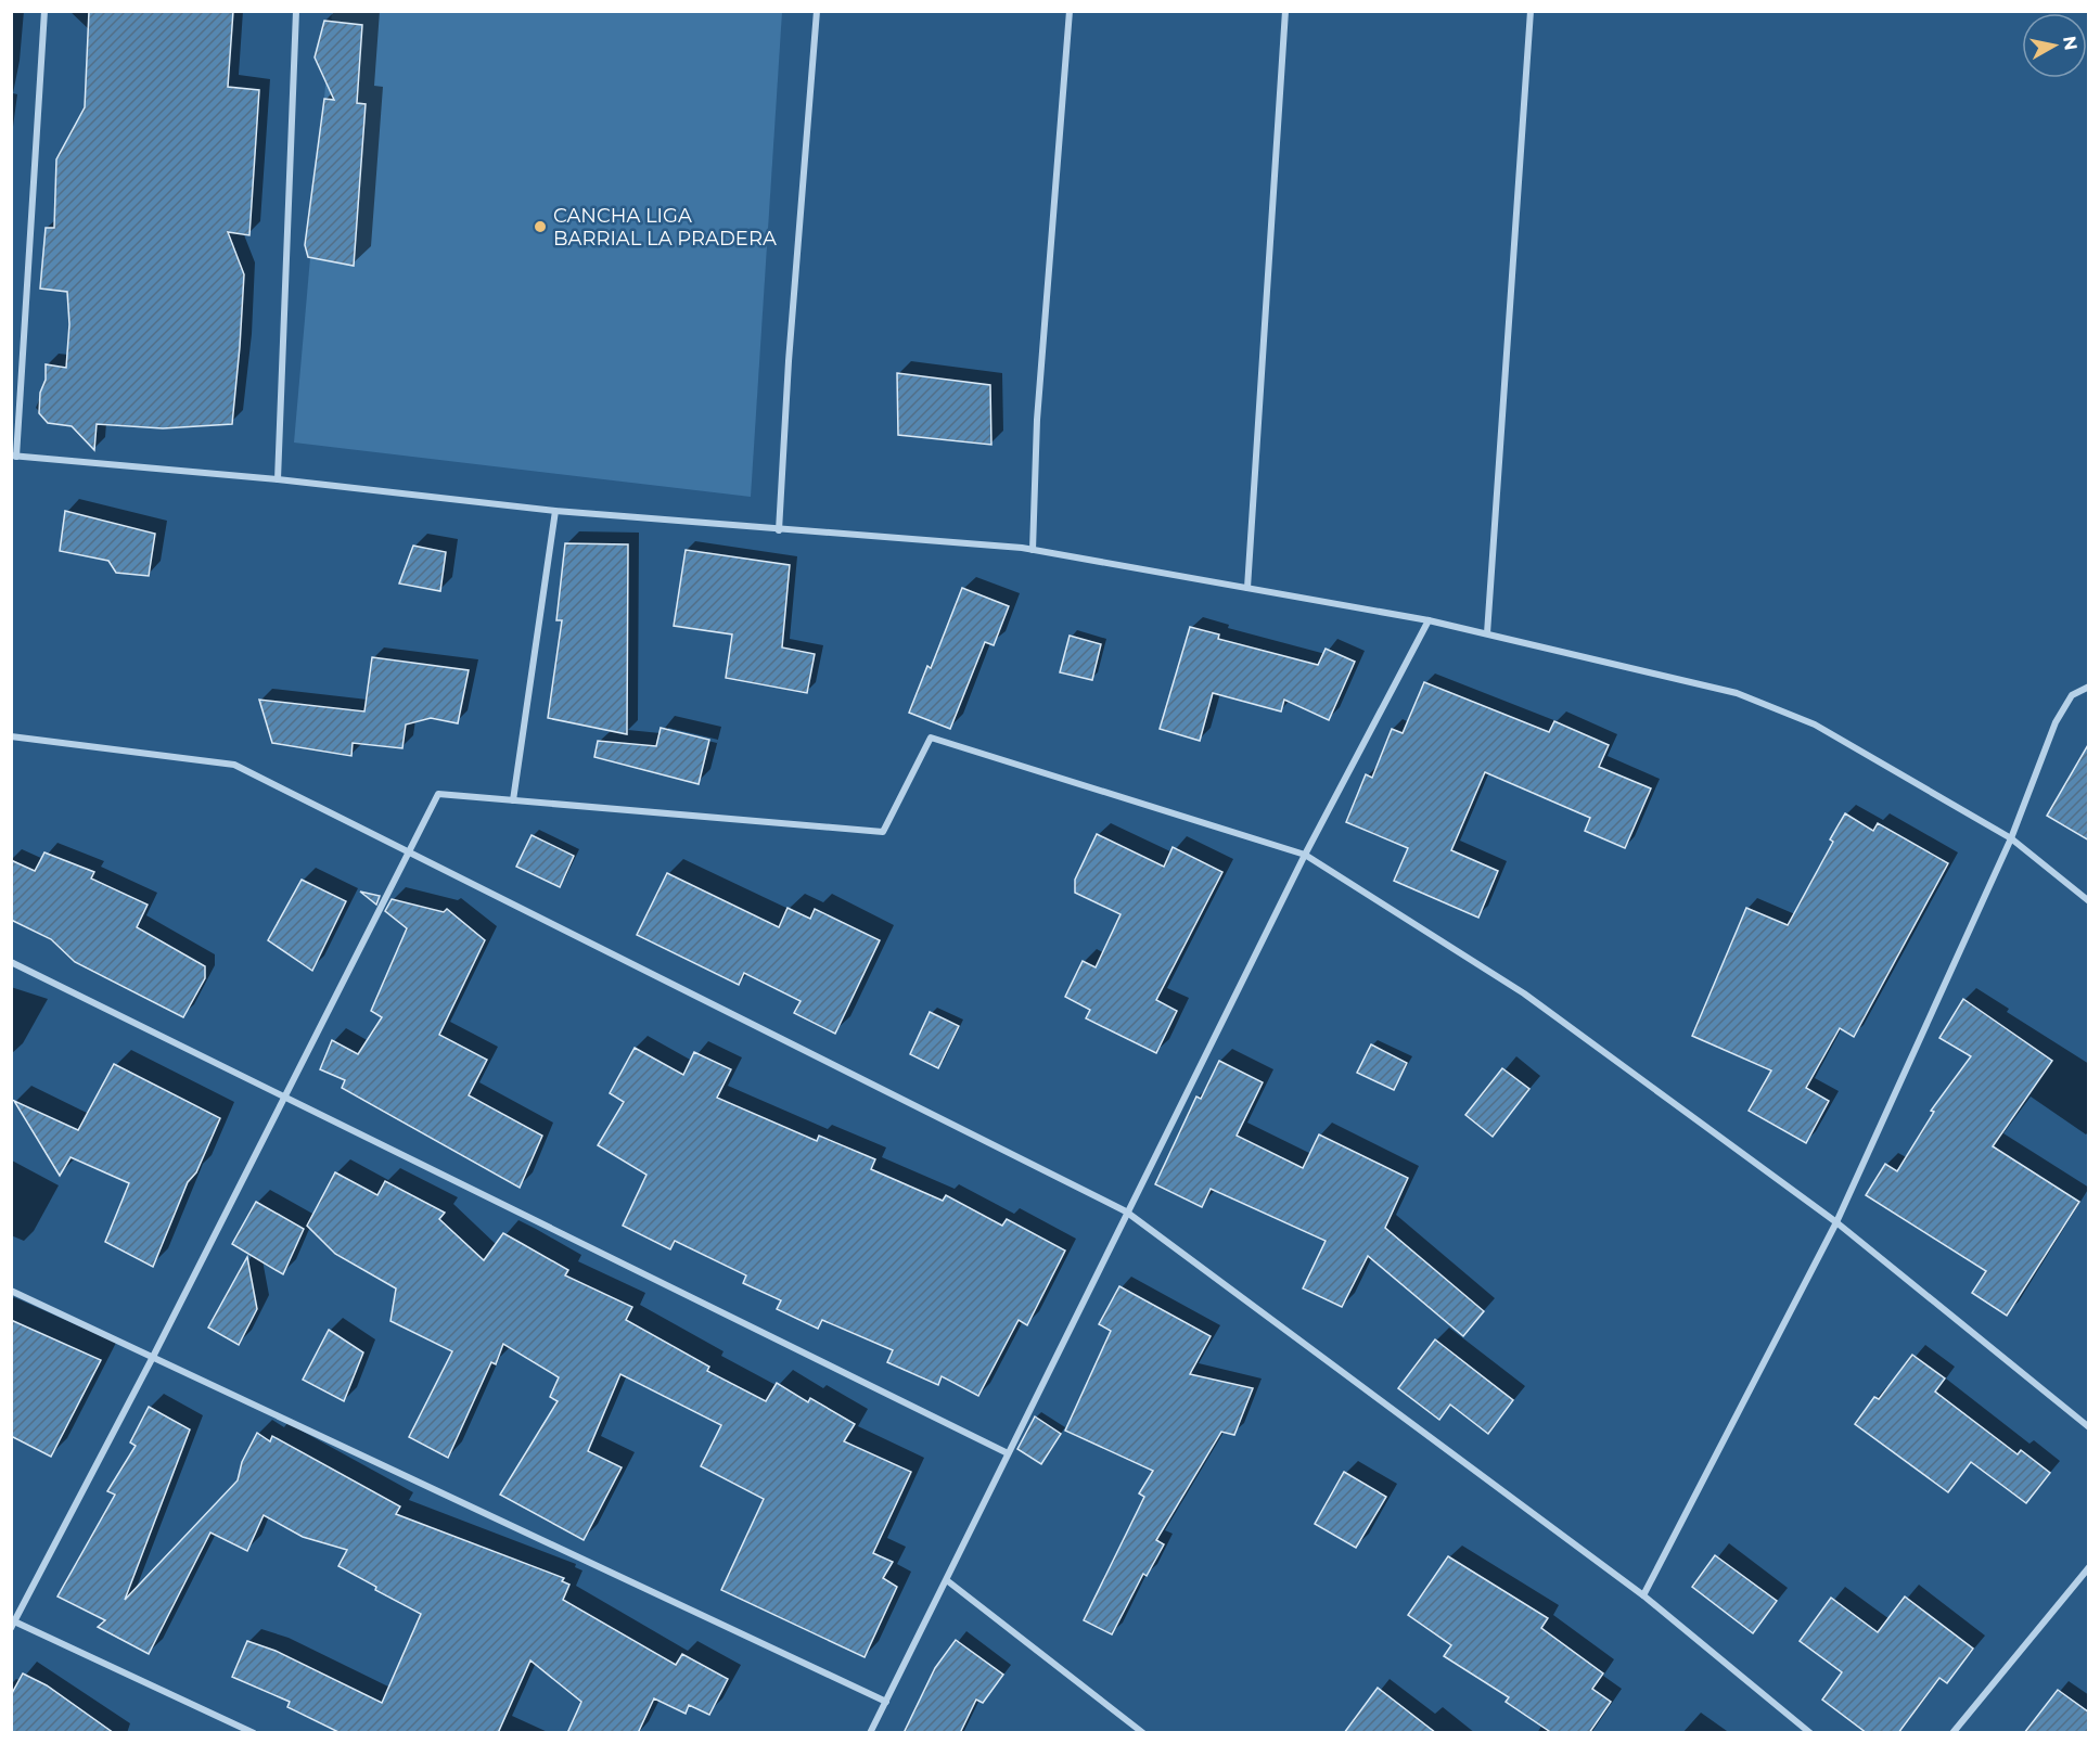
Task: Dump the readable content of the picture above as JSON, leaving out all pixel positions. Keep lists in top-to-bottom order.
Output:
{
  "places": ["CANCHA LIGA BARRIAL LA PRADERA"],
  "north": "right"
}
